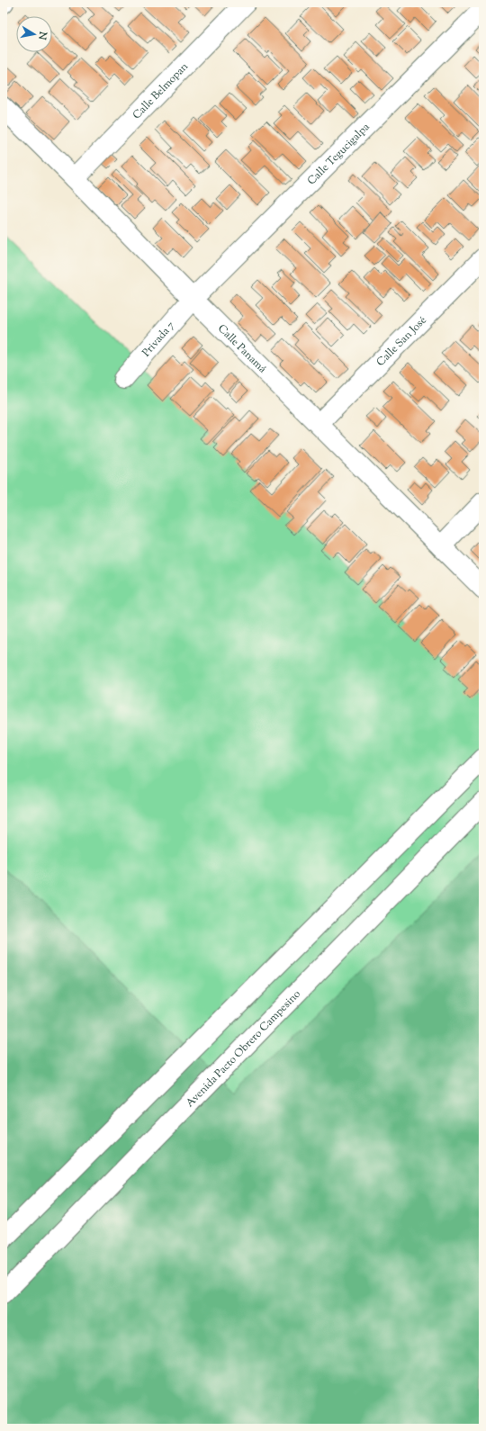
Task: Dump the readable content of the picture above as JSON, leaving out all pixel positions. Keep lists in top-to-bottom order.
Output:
{
  "streets": {
    "street": [
      "Calle Belmopan",
      "Calle Tegucigalpa",
      "Privada 7",
      "Calle San José",
      "Calle Panamá",
      "Avenida Pacto Obrero Campesino"
    ]
  },
  "crossings": [
    ["Calle Belmopan", "Calle Panamá"],
    ["Calle Tegucigalpa", "Privada 7"],
    ["Calle Tegucigalpa", "Calle Panamá"],
    ["Privada 7", "Calle Panamá"],
    ["Calle San José", "Calle Panamá"]
  ],
  "north": "right"
}
